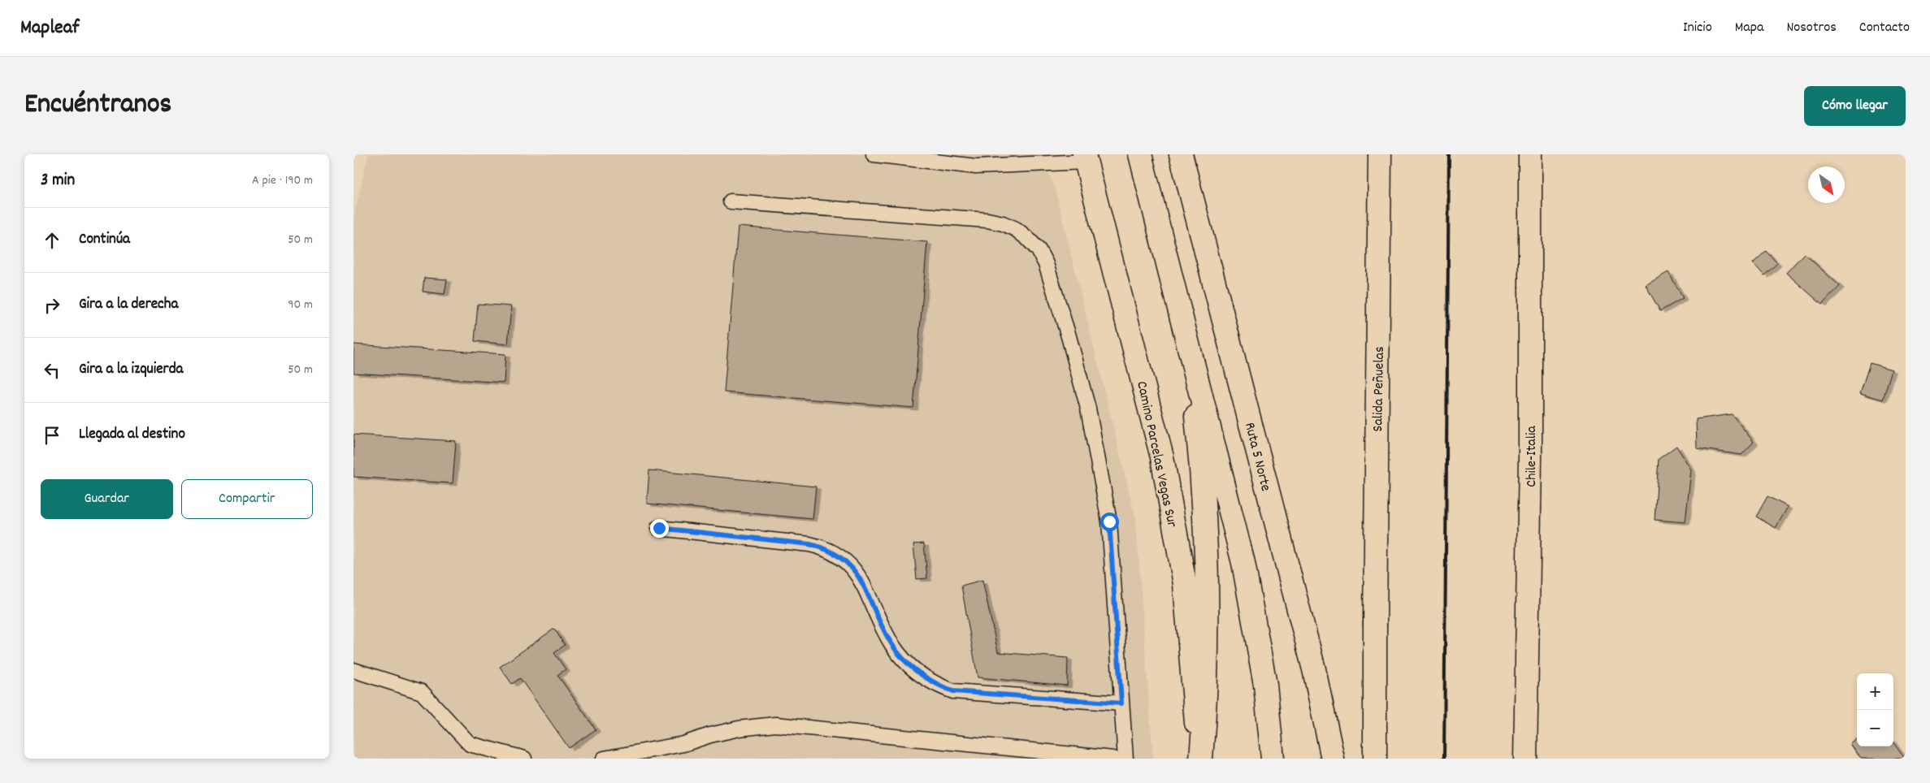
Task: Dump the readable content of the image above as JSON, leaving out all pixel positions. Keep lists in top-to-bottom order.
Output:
{
  "streets": {
    "main road": [
      "Salida Peñuelas",
      "Camino Parcelas Vegas Sur",
      "Ruta 5 Norte",
      "Chile-Italia"
    ]
  },
  "north": "bottom right",
  "page": {
    "header": "Mapleaf",
    "nav": [
      "Inicio",
      "Mapa",
      "Nosotros",
      "Contacto"
    ],
    "title": "Encuéntranos",
    "buttons": [
      "Cómo llegar",
      ["Guardar", "Compartir"]
    ],
    "heading": ["3 min", "A pie · 190 m"],
    "list": [
      ["Continúa", "50 m"],
      ["Gira a la derecha", "90 m"],
      ["Gira a la izquierda", "50 m"],
      "Llegada al destino"
    ],
    "map_buttons": ["+", "−"]
  }
}
